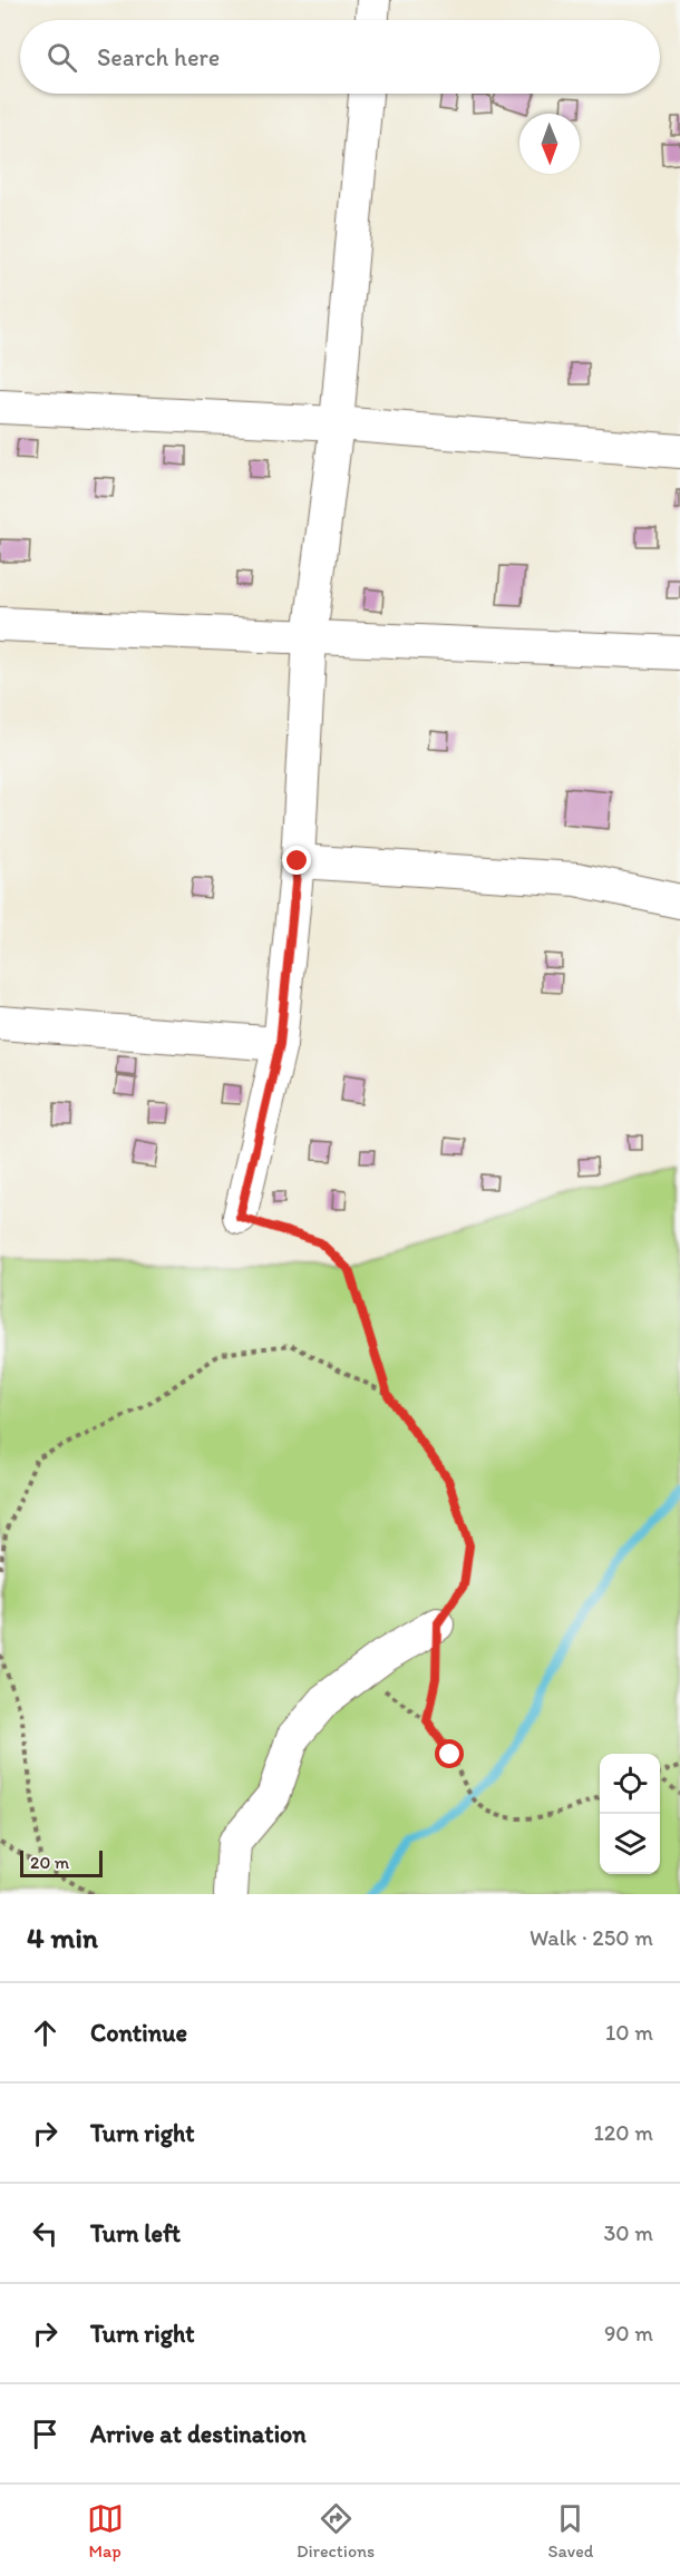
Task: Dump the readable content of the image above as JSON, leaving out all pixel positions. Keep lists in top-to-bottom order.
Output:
{
  "scale_bar": "20 m",
  "north": "bottom",
  "page": {
    "search": "Search here",
    "scale": "20 m",
    "heading": ["4 min", "Walk · 250 m"],
    "list": [
      ["Continue", "10 m"],
      ["Turn right", "120 m"],
      ["Turn left", "30 m"],
      ["Turn right", "90 m"],
      "Arrive at destination"
    ],
    "nav": ["Map", "Directions", "Saved"]
  }
}
